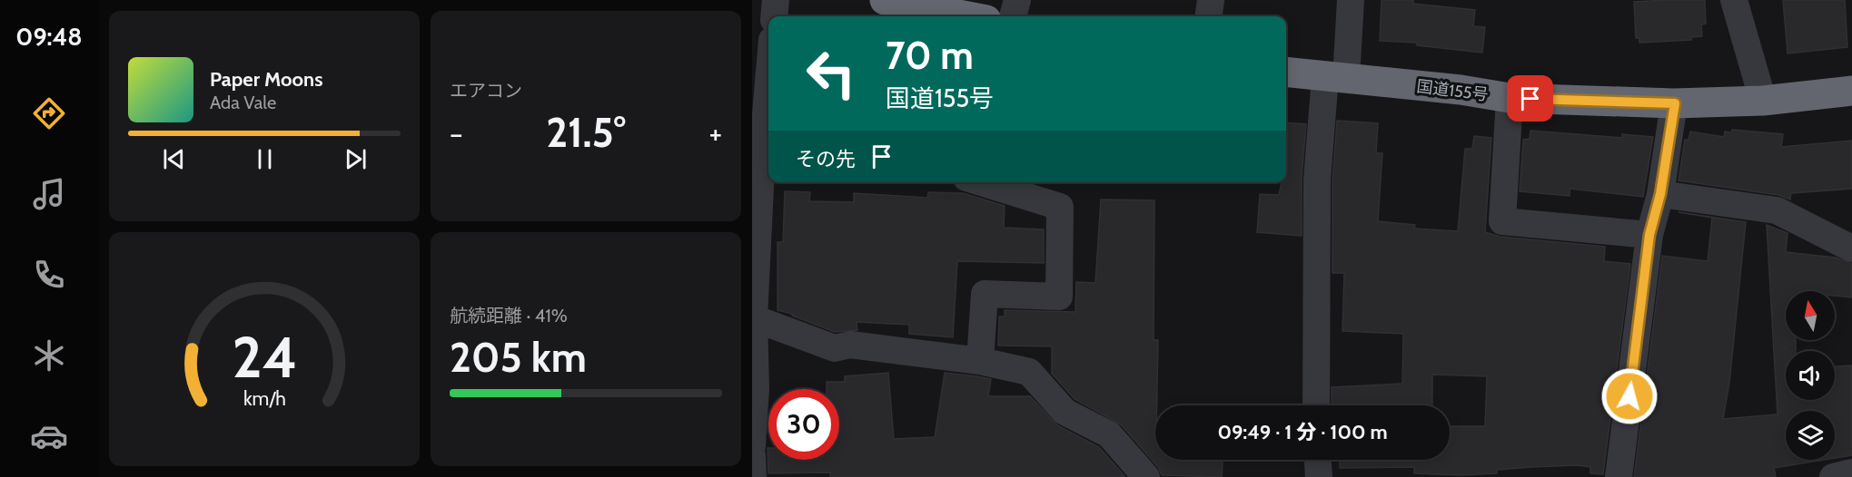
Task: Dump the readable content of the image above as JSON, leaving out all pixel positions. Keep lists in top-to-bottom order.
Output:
{
  "streets": {
    "highway": ["国道155号"]
  },
  "north": "top",
  "page": {
    "tabs": "09:48",
    "tile": [
      "エアコン",
      ["航続距離 · 41%", "205 km"]
    ],
    "turn": ["70 m", "国道155号"],
    "song": ["Paper Moons", "Ada Vale"],
    "heat": ["−", "21.5°", "+"],
    "then": "その先",
    "limit": "30",
    "trip": "09:49 · 1 分 · 100 m",
    "gauge": ["24", "km/h"]
  }
}
